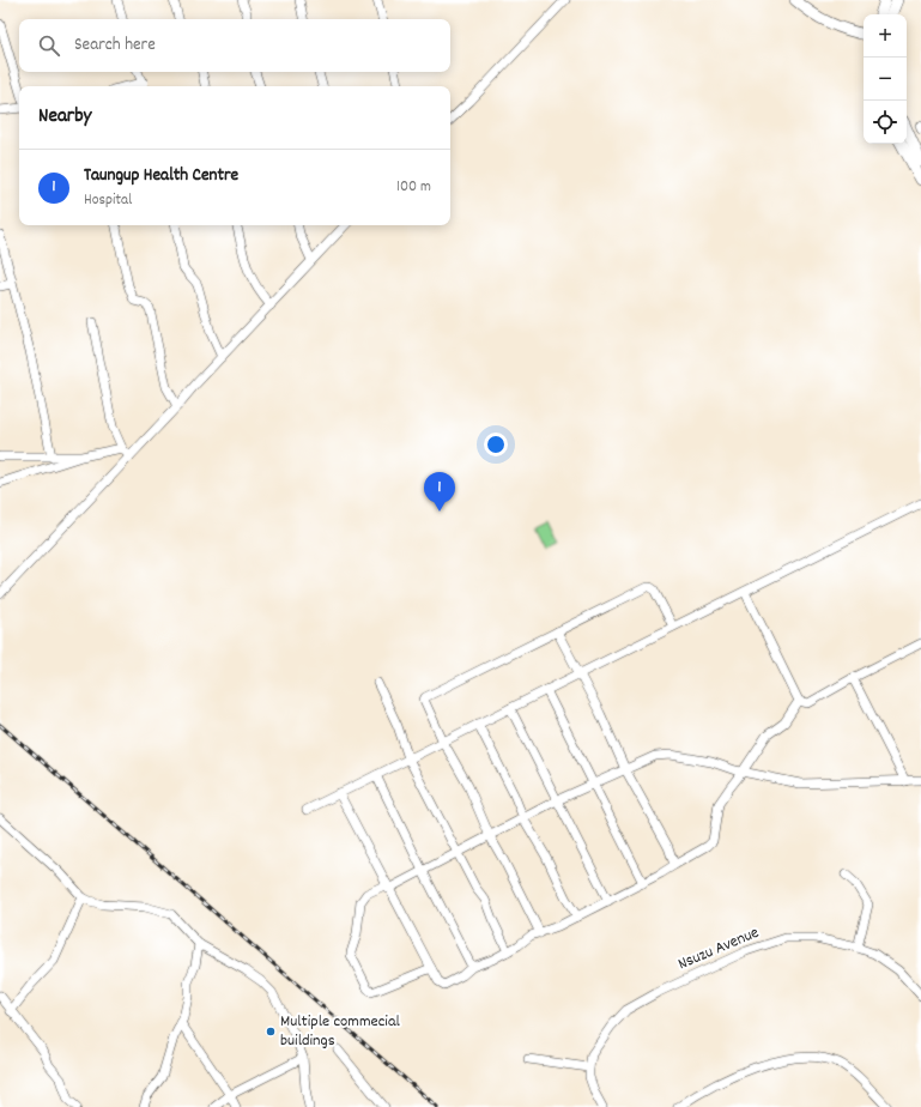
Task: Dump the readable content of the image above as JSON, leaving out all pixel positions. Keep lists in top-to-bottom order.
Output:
{
  "streets": {
    "street": ["Nsuzu Avenue"]
  },
  "places": ["Multiple commecial buildings"],
  "page": {
    "map_buttons": ["+", "−"],
    "search": "Search here",
    "heading": "Nearby",
    "list": [
      {
        "mark": "1",
        "name": "Taungup Health Centre",
        "note": "Hospital",
        "value": "100 m"
      }
    ],
    "pins": "1"
  }
}
